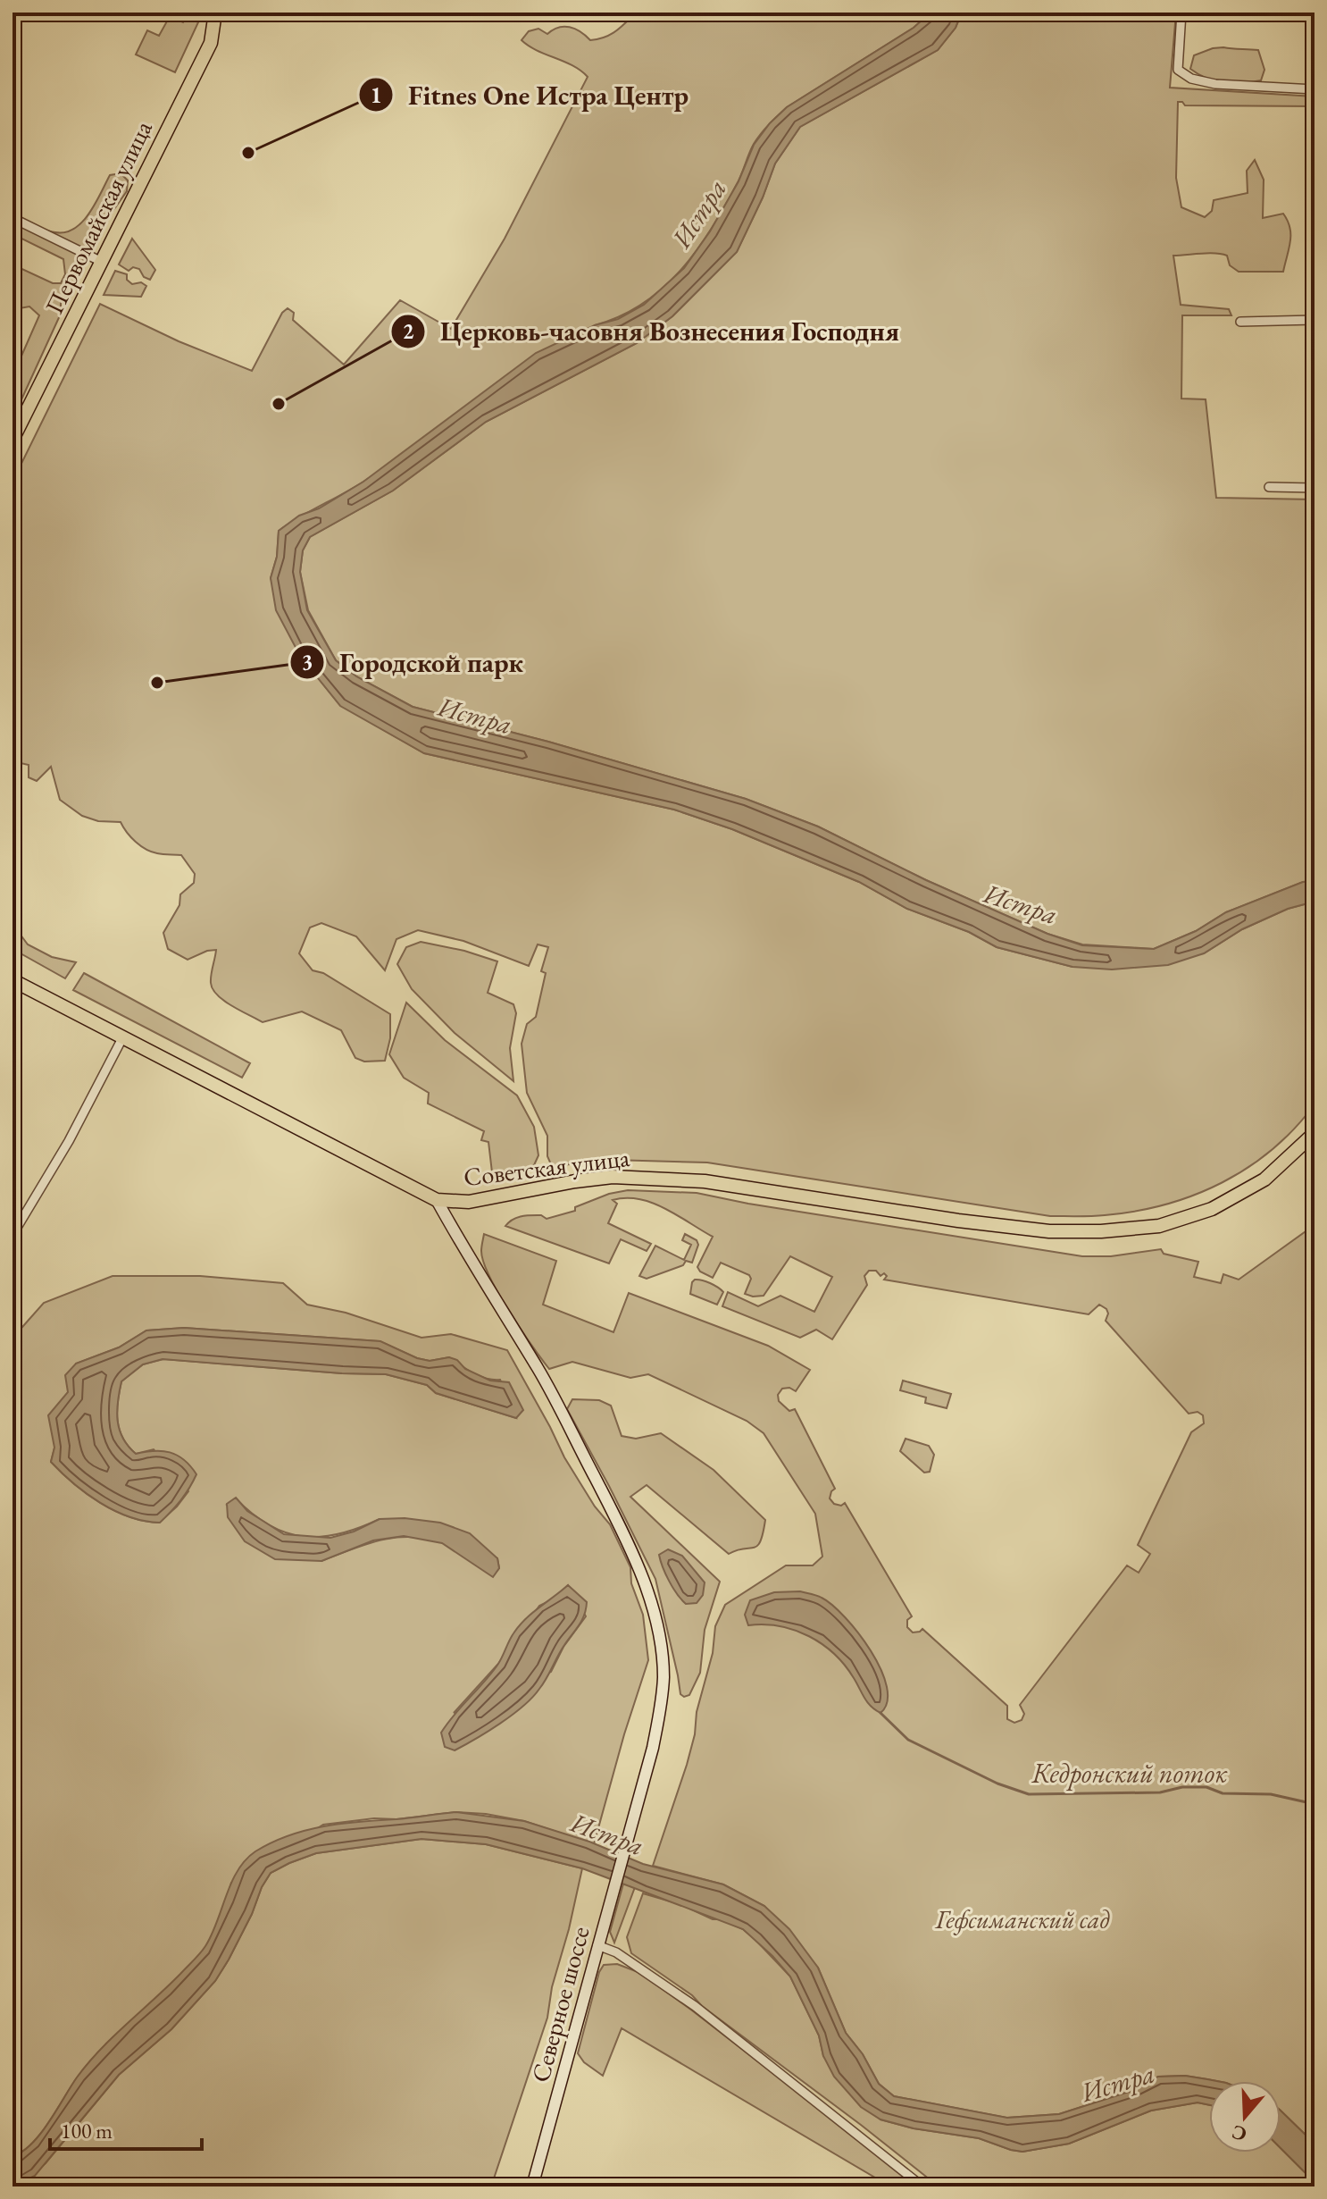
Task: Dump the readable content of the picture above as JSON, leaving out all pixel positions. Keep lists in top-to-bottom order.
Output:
{
  "streets": {
    "main road": ["Первомайская улица", "Советская улица", "Северное шоссе"]
  },
  "crossings": [
    ["Советская улица", "Северное шоссе"]
  ],
  "water": ["Истра", "Кедронский поток"],
  "parks": ["Гефсиманский сад"],
  "places": ["Fitnes One Истра Центр", "Церковь-часовня Вознесения Господня", "Городской парк"],
  "scale_bar": "100 m",
  "north": "bottom"
}
